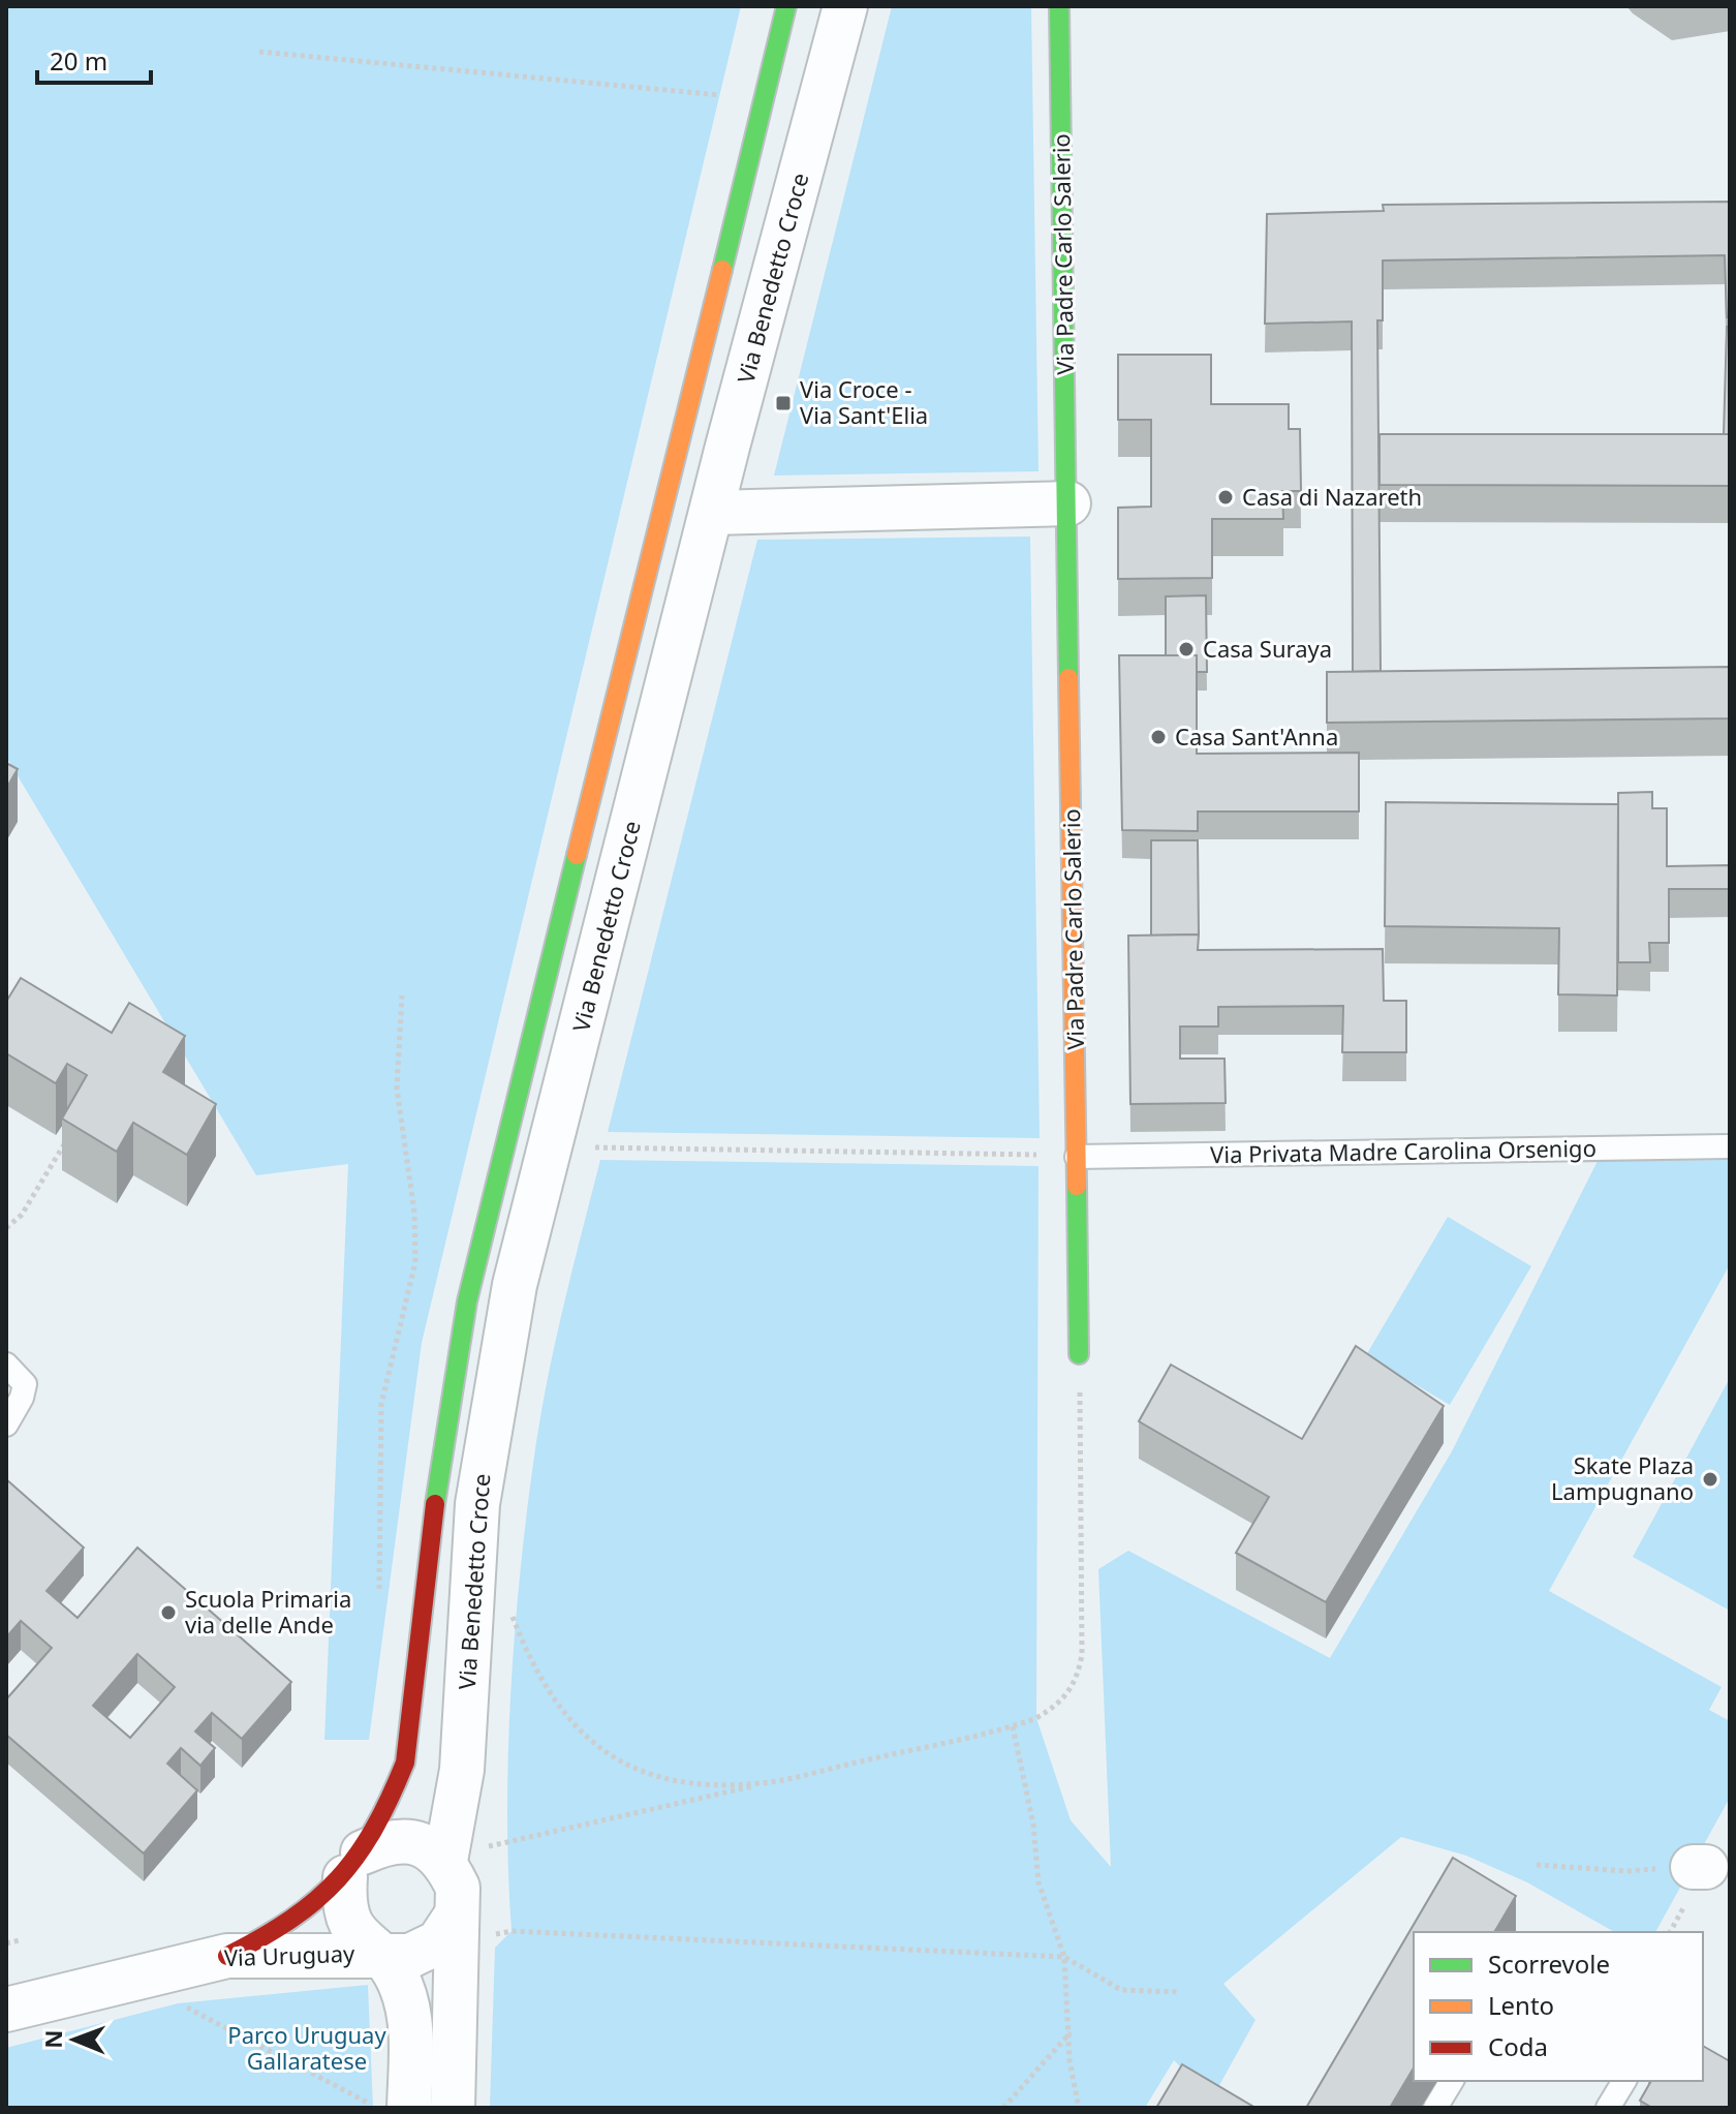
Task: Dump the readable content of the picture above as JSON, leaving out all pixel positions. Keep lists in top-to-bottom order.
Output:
{
  "streets": {
    "street": ["Via Padre Carlo Salerio", "Via Benedetto Croce", "Via Uruguay"],
    "lane": ["Via Privata Madre Carolina Orsenigo"]
  },
  "crossings": [
    ["Via Padre Carlo Salerio", "Via Privata Madre Carolina Orsenigo"],
    ["Via Benedetto Croce", "Via Uruguay"]
  ],
  "parks": ["Parco Uruguay Gallaratese"],
  "places": {
    "transit": ["Via Croce - Via Sant'Elia"],
    "other": [
      "Casa di Nazareth",
      "Casa Suraya",
      "Casa Sant'Anna",
      "Skate Plaza Lampugnano",
      "Scuola Primaria via delle Ande"
    ]
  },
  "legend": ["Scorrevole", "Lento", "Coda"],
  "scale_bar": "20 m",
  "north": "left"
}
